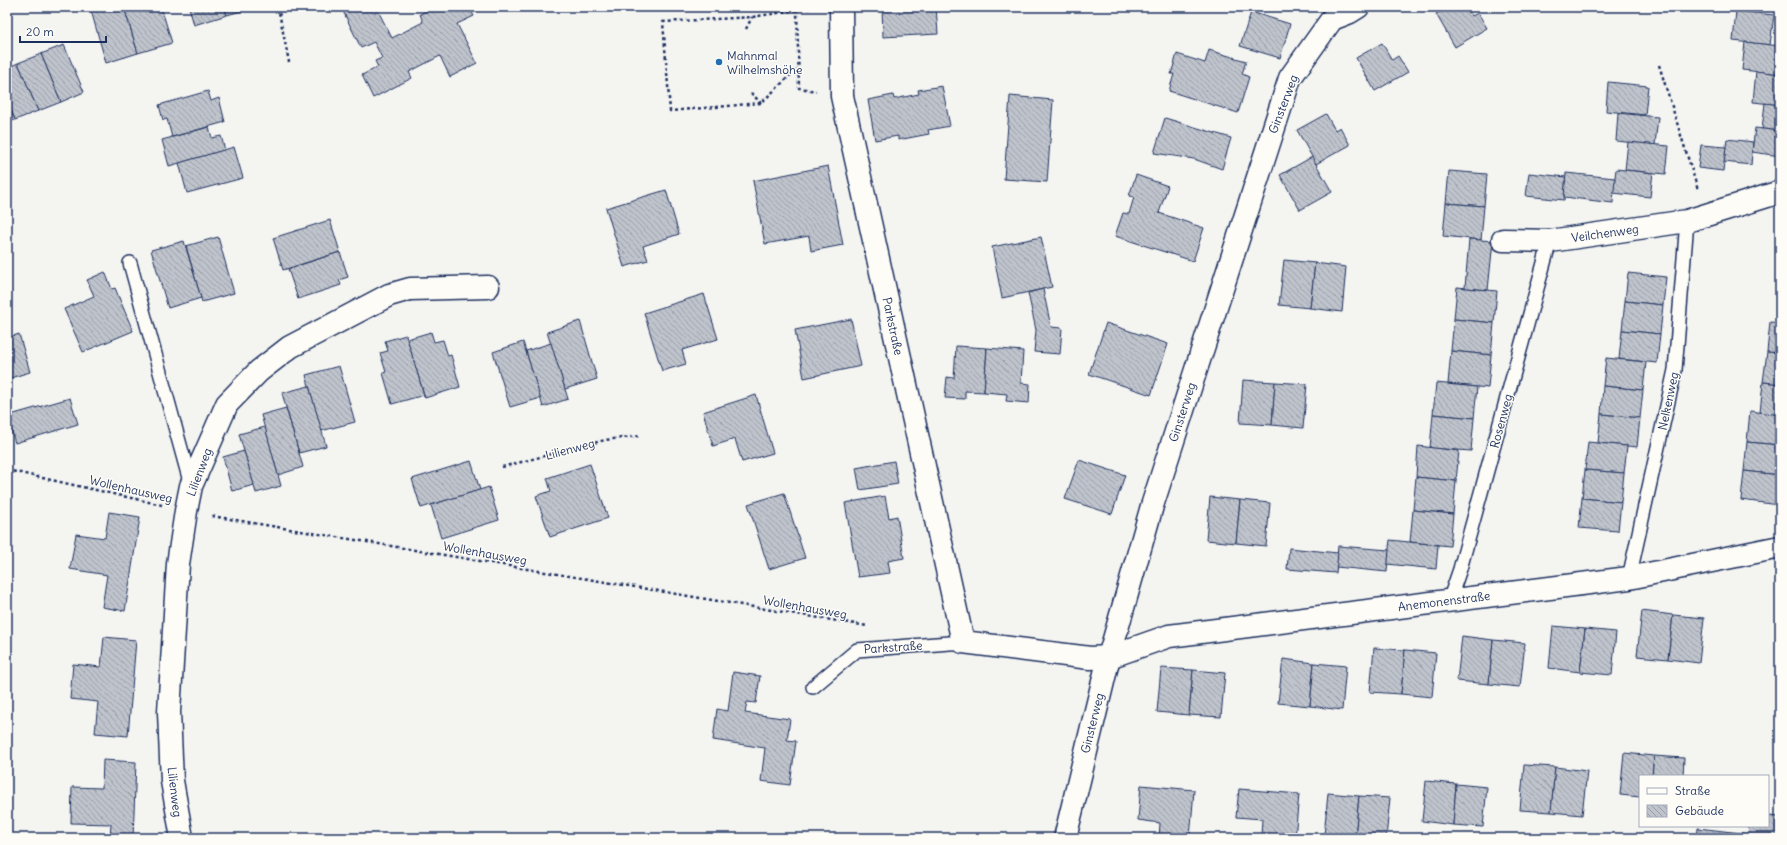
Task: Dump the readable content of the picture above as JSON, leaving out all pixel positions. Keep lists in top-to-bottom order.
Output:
{
  "streets": {
    "street": [
      "Ginsterweg",
      "Veilchenweg",
      "Parkstraße",
      "Lilienweg",
      "Anemonenstraße"
    ],
    "lane": ["Nelkenweg", "Rosenweg"],
    "path": ["Wollenhausweg"]
  },
  "crossings": [
    ["Ginsterweg", "Parkstraße"],
    ["Ginsterweg", "Anemonenstraße"],
    ["Veilchenweg", "Nelkenweg"],
    ["Veilchenweg", "Rosenweg"],
    ["Parkstraße", "Anemonenstraße"],
    ["Nelkenweg", "Anemonenstraße"],
    ["Rosenweg", "Anemonenstraße"],
    ["Lilienweg", "Wollenhausweg"]
  ],
  "places": ["Mahnmal Wilhelmshöhe"],
  "legend": ["Straße", "Gebäude"],
  "scale_bar": "20 m"
}
